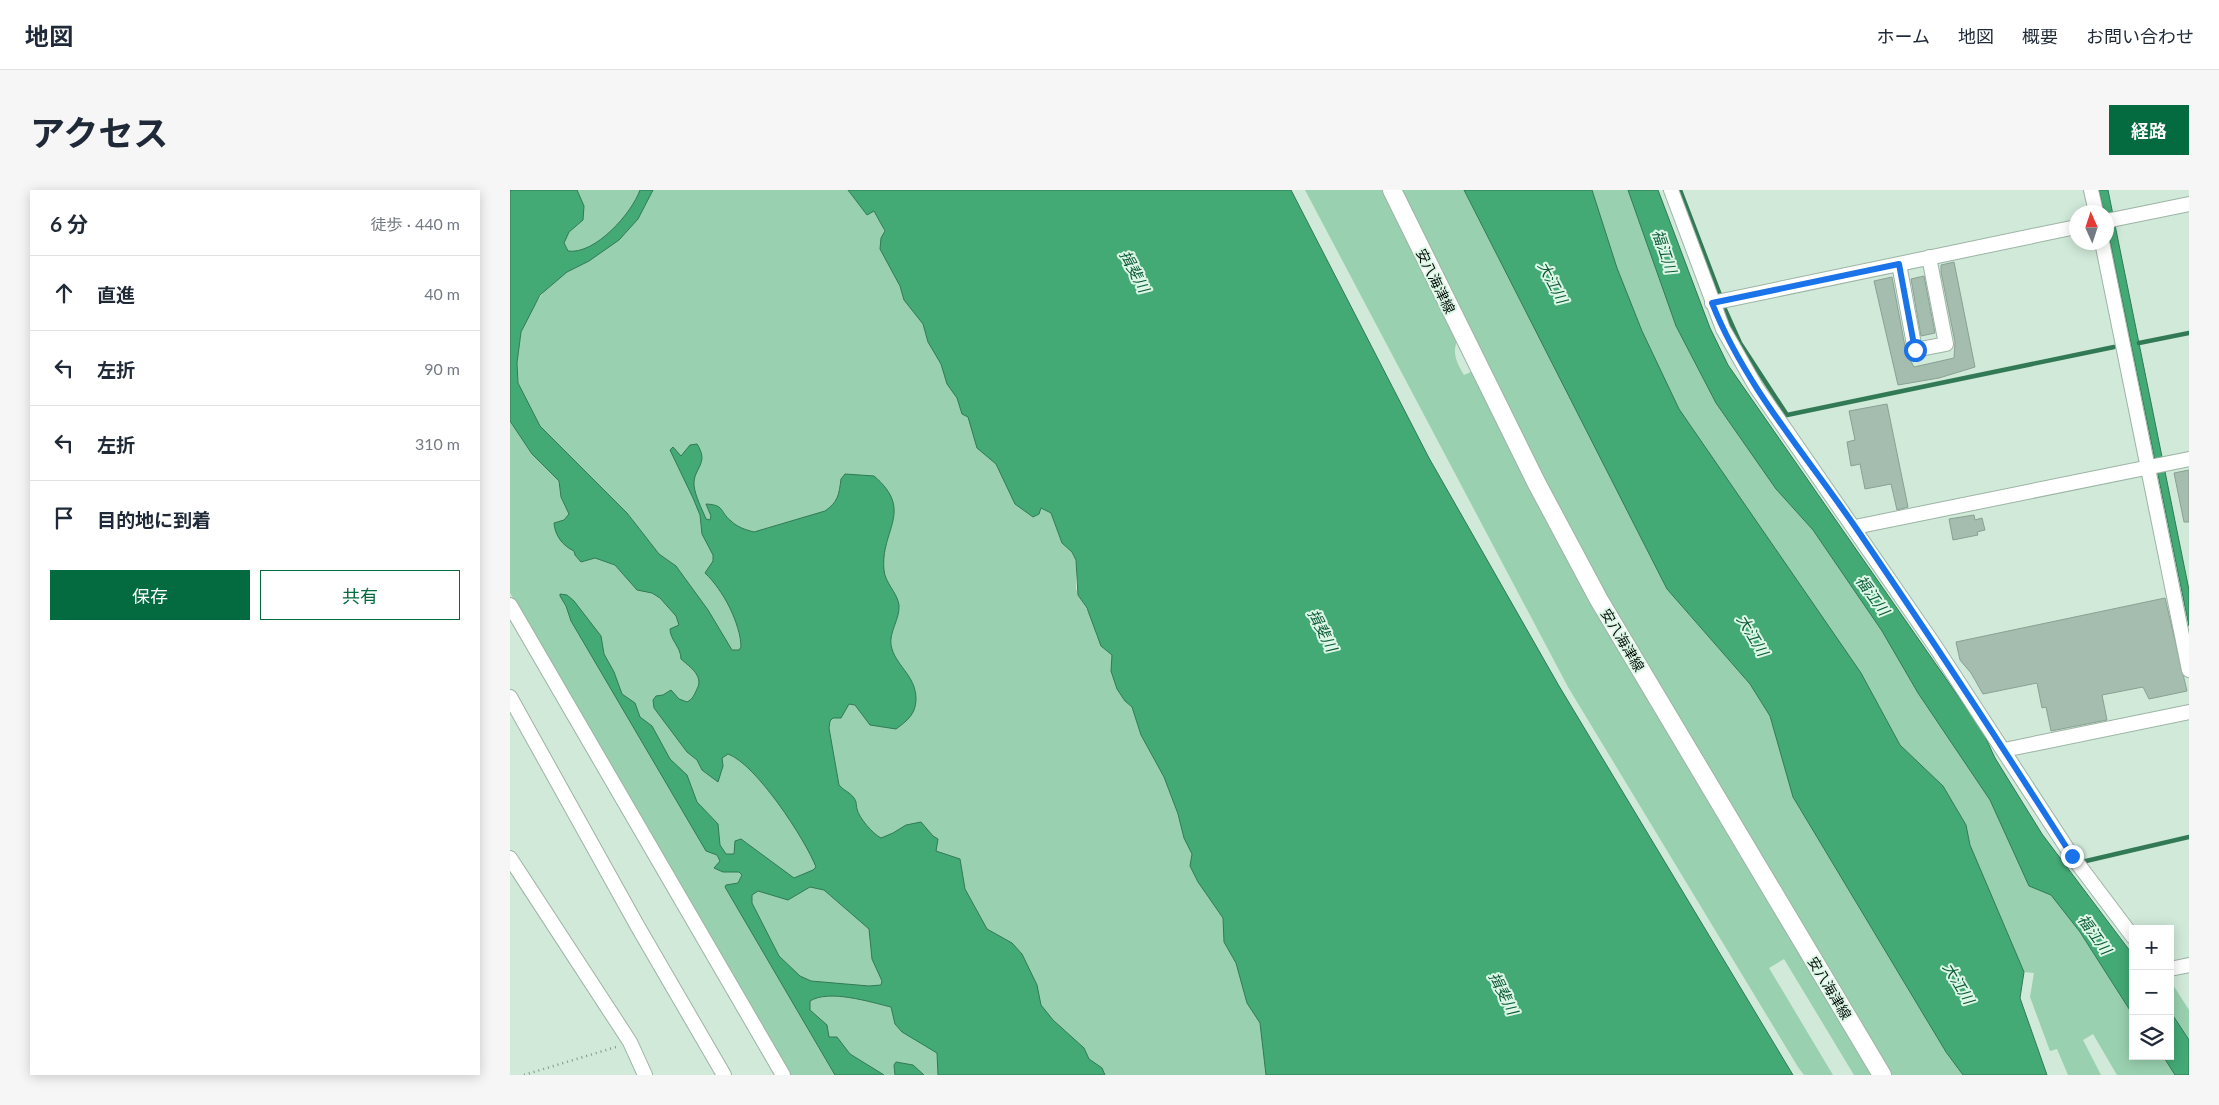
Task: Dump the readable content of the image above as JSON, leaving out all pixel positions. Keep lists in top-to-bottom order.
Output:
{
  "streets": {
    "main road": ["安八海津線"]
  },
  "water": ["福江川", "揖斐川", "大江川"],
  "north": "top",
  "page": {
    "header": "地図",
    "nav": [
      "ホーム",
      "地図",
      "概要",
      "お問い合わせ"
    ],
    "title": "アクセス",
    "buttons": [
      "経路",
      ["保存", "共有"]
    ],
    "heading": ["6 分", "徒歩 · 440 m"],
    "list": [
      ["直進", "40 m"],
      ["左折", "90 m"],
      ["左折", "310 m"],
      "目的地に到着"
    ],
    "map_buttons": ["+", "−"]
  }
}
